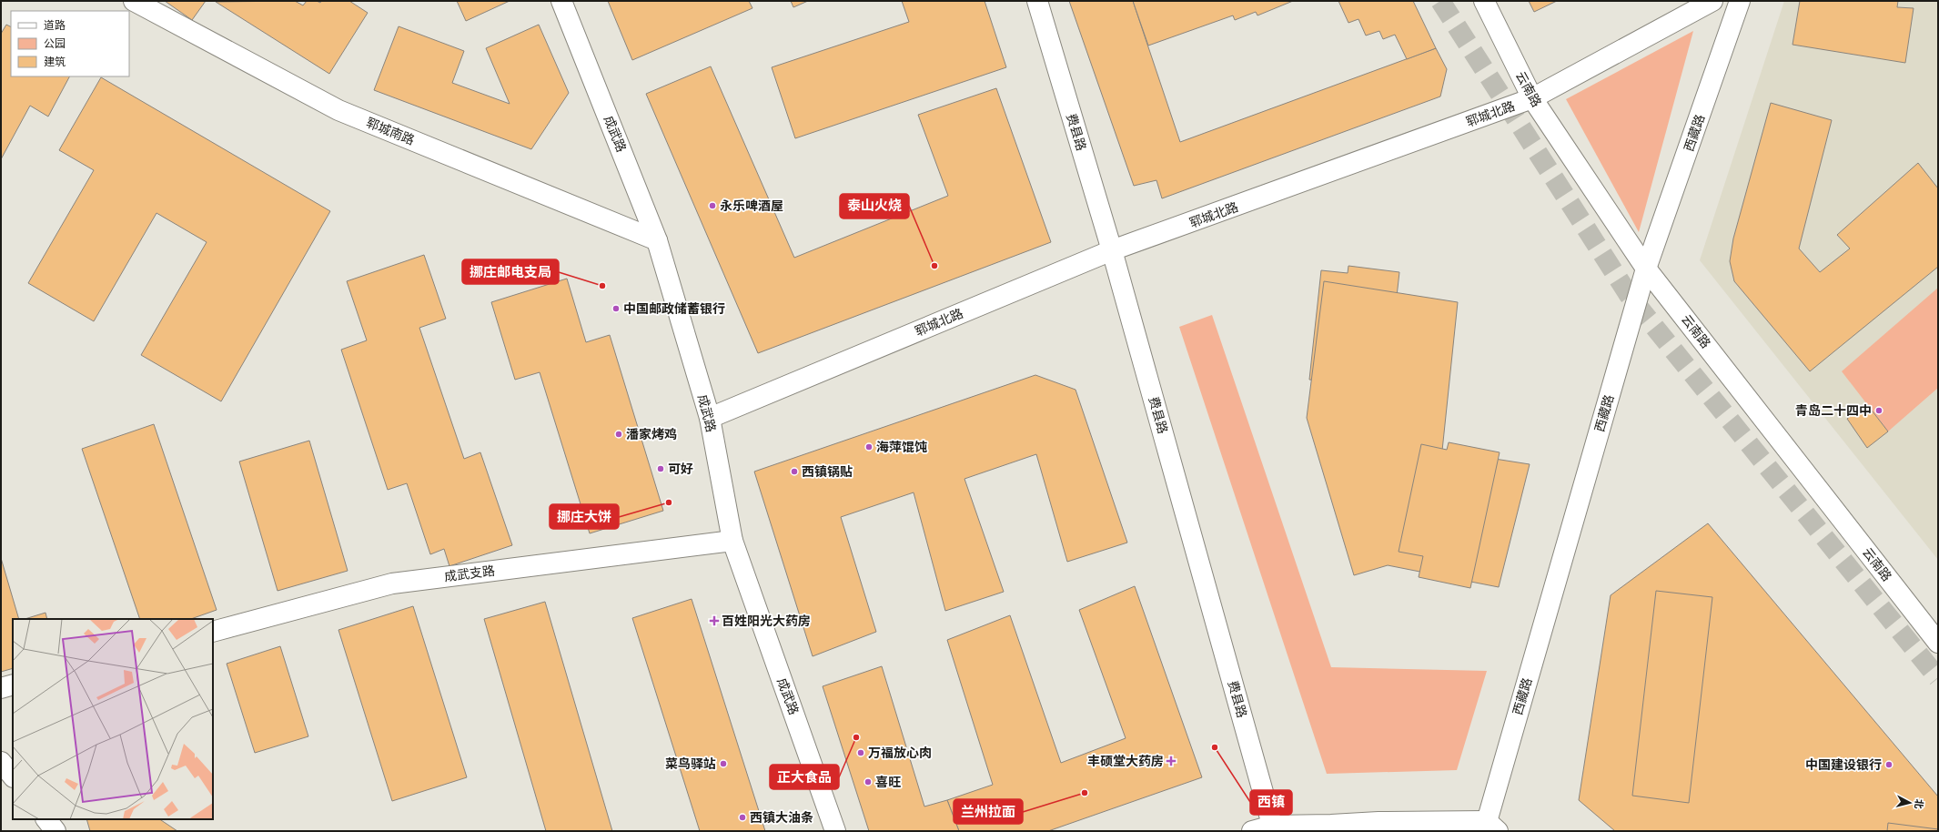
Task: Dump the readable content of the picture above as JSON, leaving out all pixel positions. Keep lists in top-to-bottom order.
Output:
{
  "streets": {
    "street": [
      "云南路",
      "郓城北路",
      "郓城南路",
      "费县路",
      "西藏路",
      "成武路",
      "成武支路"
    ]
  },
  "crossings": [
    ["云南路", "郓城北路"],
    ["云南路", "西藏路"],
    ["郓城北路", "费县路"],
    ["郓城北路", "成武路"],
    ["郓城南路", "成武路"],
    ["成武路", "成武支路"]
  ],
  "places": {
    "other": [
      "永乐啤酒屋",
      "泰山火烧",
      "挪庄邮电支局",
      "中国邮政储蓄银行",
      "青岛二十四中",
      "潘家烤鸡",
      "海萍馄饨",
      "可好",
      "西镇锅贴",
      "挪庄大饼",
      "正大食品",
      "西镇",
      "万福放心肉",
      "菜鸟驿站",
      "中国建设银行",
      "喜旺",
      "兰州拉面",
      "西镇大油条"
    ],
    "health": ["百姓阳光大药房", "丰硕堂大药房"]
  },
  "legend": ["道路", "公园", "建筑"],
  "north": "right"
}
